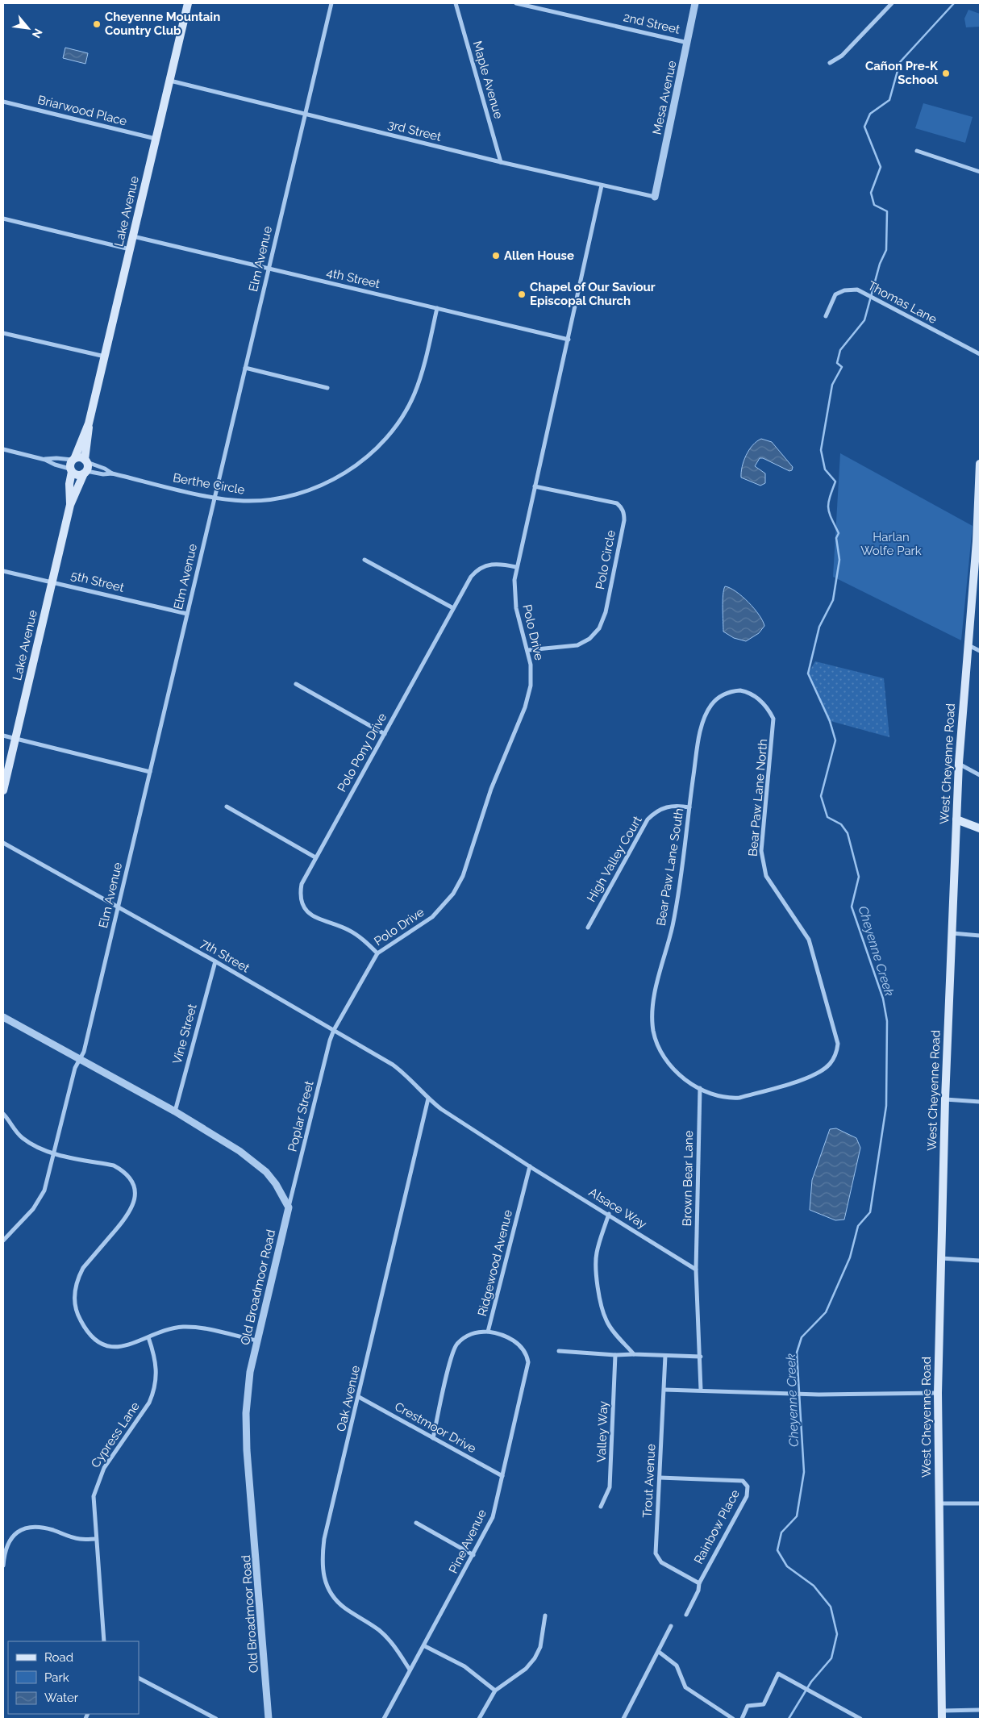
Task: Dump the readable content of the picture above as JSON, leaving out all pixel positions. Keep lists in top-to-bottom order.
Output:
{
  "streets": {
    "main road": ["Lake Avenue", "West Cheyenne Road"],
    "street": [
      "2nd Street",
      "Maple Avenue",
      "Mesa Avenue",
      "Briarwood Place",
      "3rd Street",
      "Elm Avenue",
      "4th Street",
      "Thomas Lane",
      "Berthe Circle",
      "Polo Circle",
      "5th Street",
      "Polo Drive",
      "Polo Pony Drive",
      "Bear Paw Lane North",
      "High Valley Court",
      "Bear Paw Lane South",
      "7th Street",
      "Vine Street",
      "Poplar Street",
      "Brown Bear Lane",
      "Alsace Way",
      "Ridgewood Avenue",
      "Old Broadmoor Road",
      "Oak Avenue",
      "Crestmoor Drive",
      "Valley Way",
      "Cypress Lane",
      "Trout Avenue",
      "Rainbow Place",
      "Pine Avenue"
    ]
  },
  "crossings": [
    ["2nd Street", "Mesa Avenue"],
    ["Maple Avenue", "3rd Street"],
    ["Mesa Avenue", "3rd Street"],
    ["Briarwood Place", "Lake Avenue"],
    ["3rd Street", "Lake Avenue"],
    ["3rd Street", "Elm Avenue"],
    ["3rd Street", "Polo Drive"],
    ["Lake Avenue", "4th Street"],
    ["Lake Avenue", "Berthe Circle"],
    ["Lake Avenue", "5th Street"],
    ["Elm Avenue", "4th Street"],
    ["Elm Avenue", "Berthe Circle"],
    ["Elm Avenue", "5th Street"],
    ["Elm Avenue", "7th Street"],
    ["4th Street", "Berthe Circle"],
    ["4th Street", "Polo Drive"],
    ["Polo Circle", "Polo Drive"],
    ["Polo Drive", "Polo Pony Drive"],
    ["Polo Drive", "7th Street"],
    ["Polo Drive", "Poplar Street"],
    ["Bear Paw Lane North", "Bear Paw Lane South"],
    ["Bear Paw Lane North", "Brown Bear Lane"],
    ["High Valley Court", "Bear Paw Lane South"],
    ["Bear Paw Lane South", "Brown Bear Lane"],
    ["7th Street", "Vine Street"],
    ["7th Street", "Poplar Street"],
    ["7th Street", "Alsace Way"],
    ["7th Street", "Oak Avenue"],
    ["Poplar Street", "Old Broadmoor Road"],
    ["Brown Bear Lane", "Alsace Way"],
    ["Alsace Way", "Ridgewood Avenue"],
    ["Alsace Way", "Oak Avenue"],
    ["Ridgewood Avenue", "Crestmoor Drive"],
    ["Ridgewood Avenue", "Pine Avenue"],
    ["Oak Avenue", "Crestmoor Drive"],
    ["Oak Avenue", "Pine Avenue"],
    ["Crestmoor Drive", "Pine Avenue"],
    ["Trout Avenue", "Rainbow Place"]
  ],
  "water": ["Cheyenne Creek"],
  "parks": ["Harlan Wolfe Park"],
  "places": [
    "Cheyenne Mountain Country Club",
    "Cañon Pre-K School",
    "Allen House",
    "Chapel of Our Saviour Episcopal Church"
  ],
  "legend": ["Road", "Park", "Water"],
  "north": "bottom right"
}
